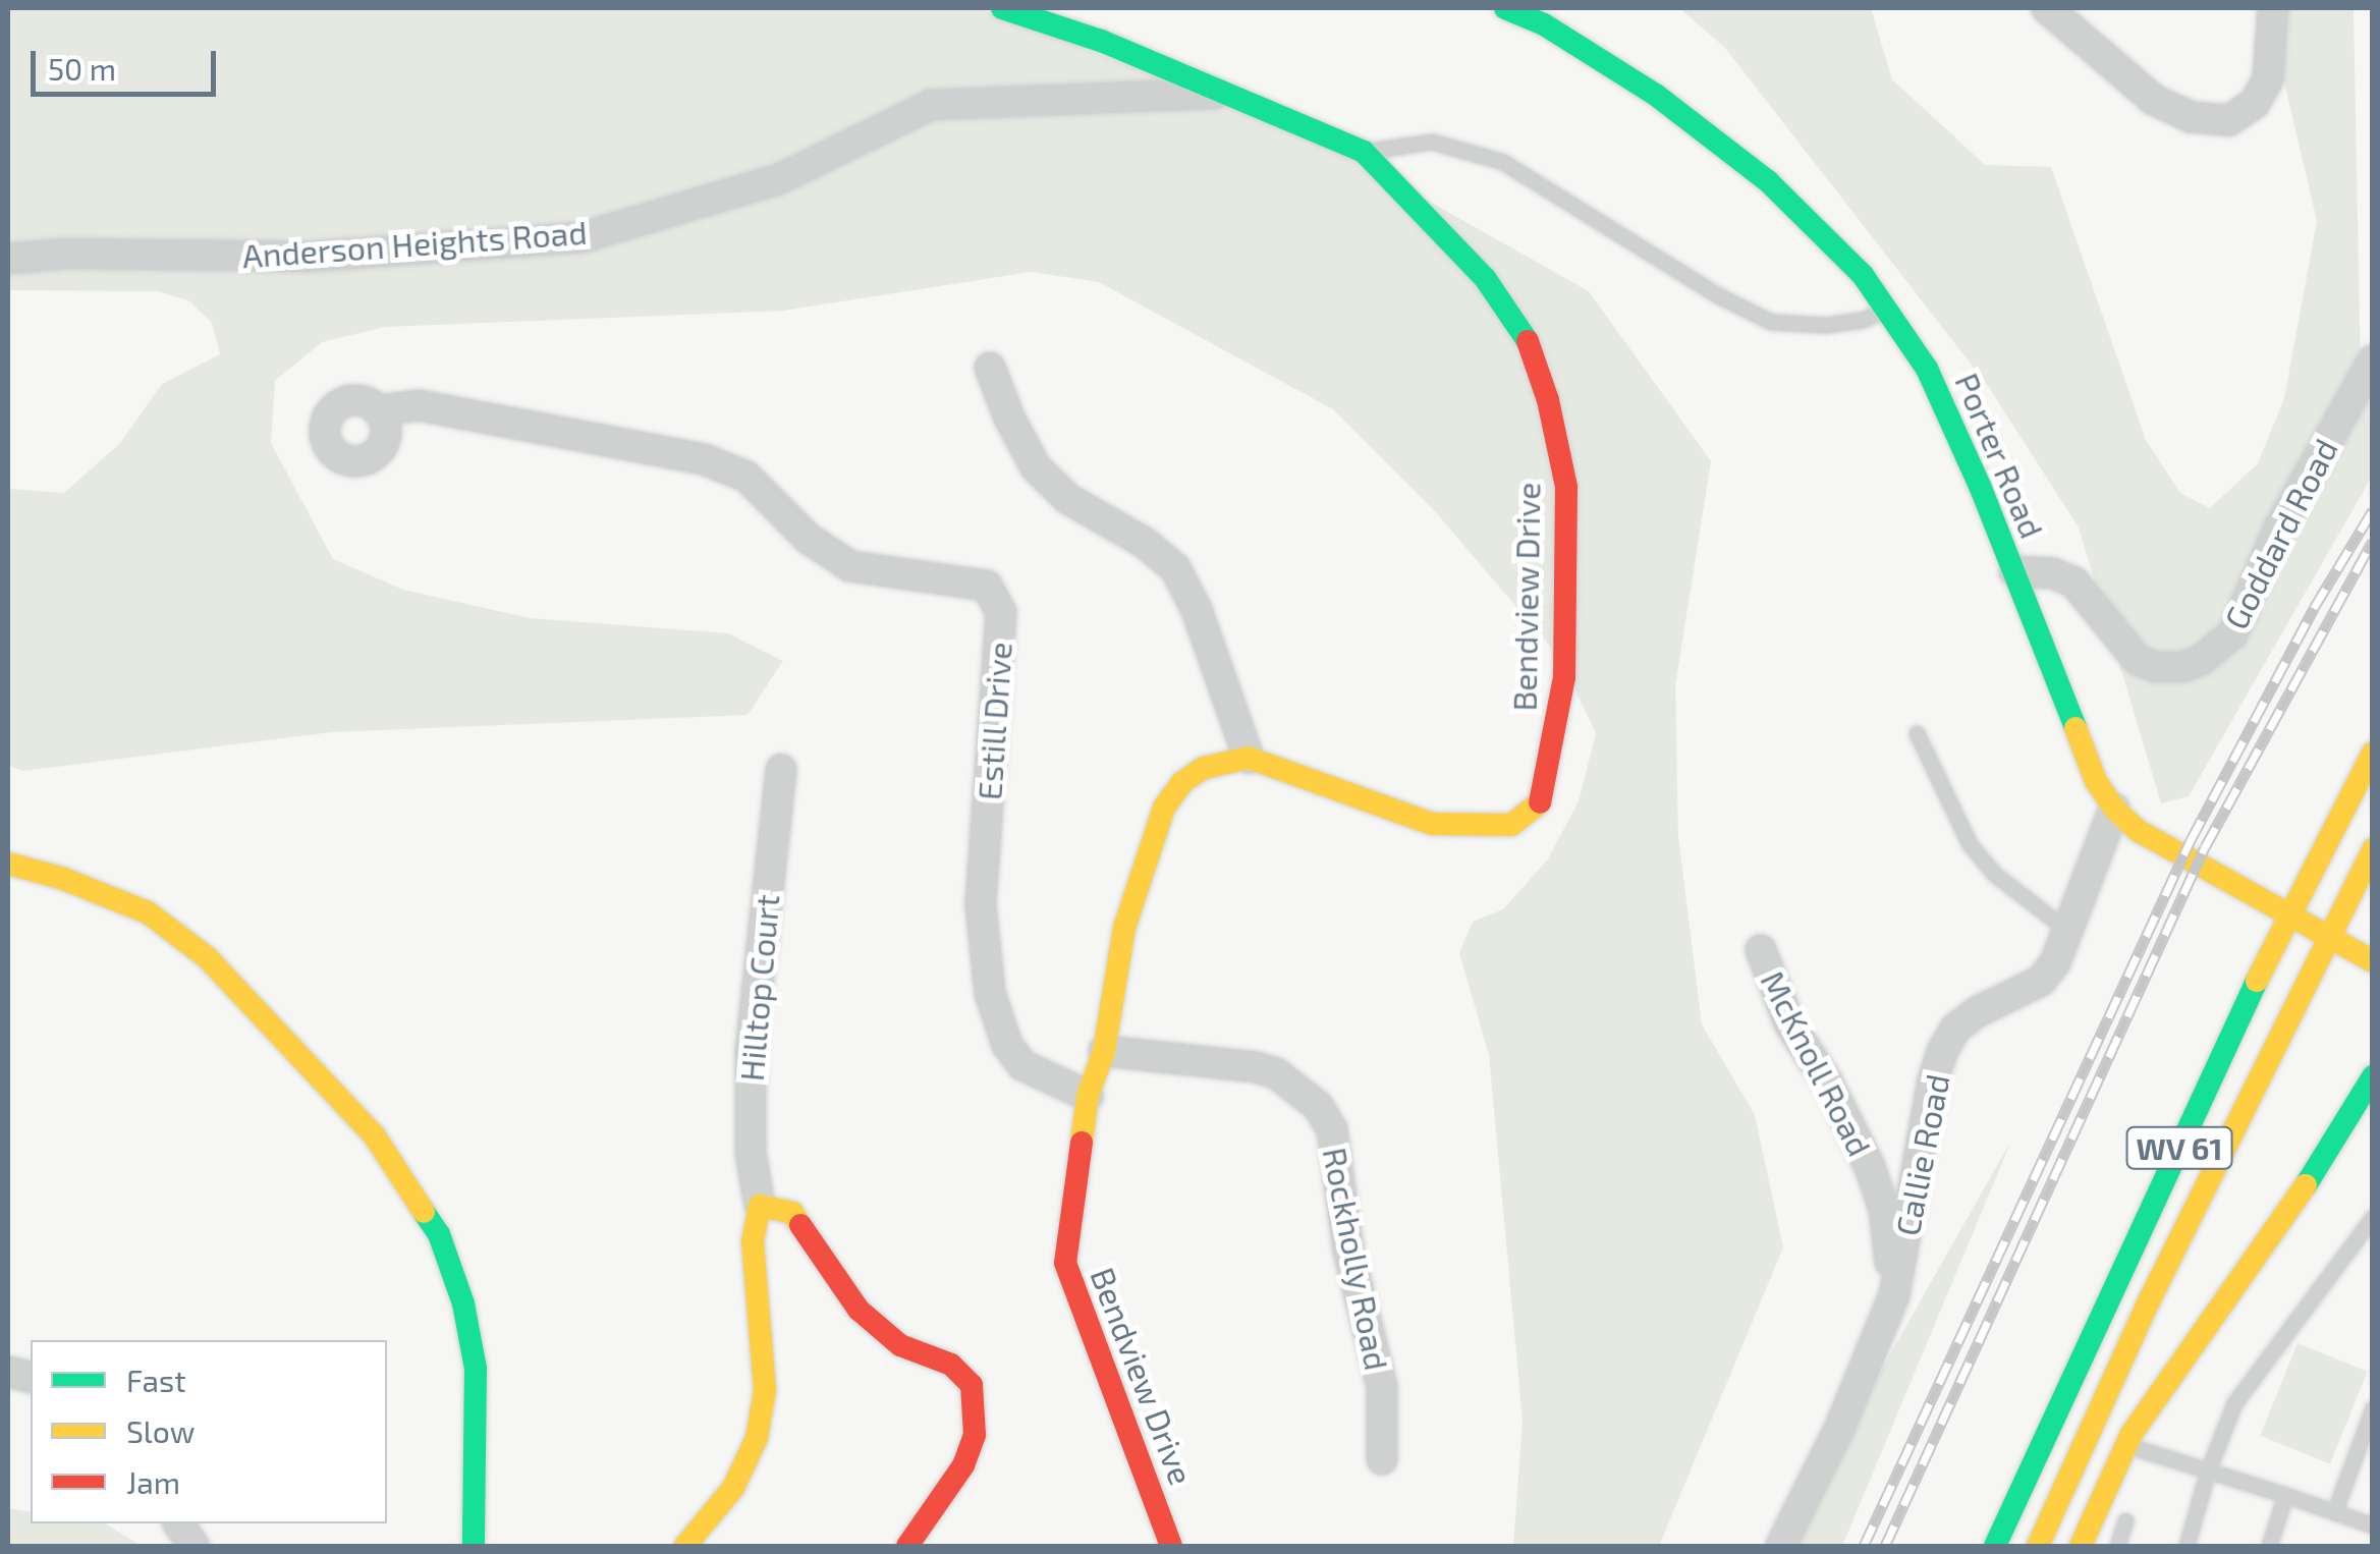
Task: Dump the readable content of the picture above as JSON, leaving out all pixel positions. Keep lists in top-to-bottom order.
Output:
{
  "streets": {
    "street": [
      "Anderson Heights Road",
      "Porter Road",
      "Goddard Road",
      "Bendview Drive",
      "Estill Drive",
      "Hilltop Court",
      "McKnoll Road",
      "WV 61",
      "Callie Road",
      "Rockholly Road"
    ]
  },
  "crossings": [
    ["Anderson Heights Road", "Bendview Drive"],
    ["Porter Road", "Goddard Road"],
    ["Porter Road", "WV 61"],
    ["Porter Road", "Callie Road"],
    ["Bendview Drive", "Estill Drive"],
    ["Bendview Drive", "Rockholly Road"],
    ["McKnoll Road", "Callie Road"]
  ],
  "legend": ["Fast", "Slow", "Jam"],
  "scale_bar": "50 m"
}
